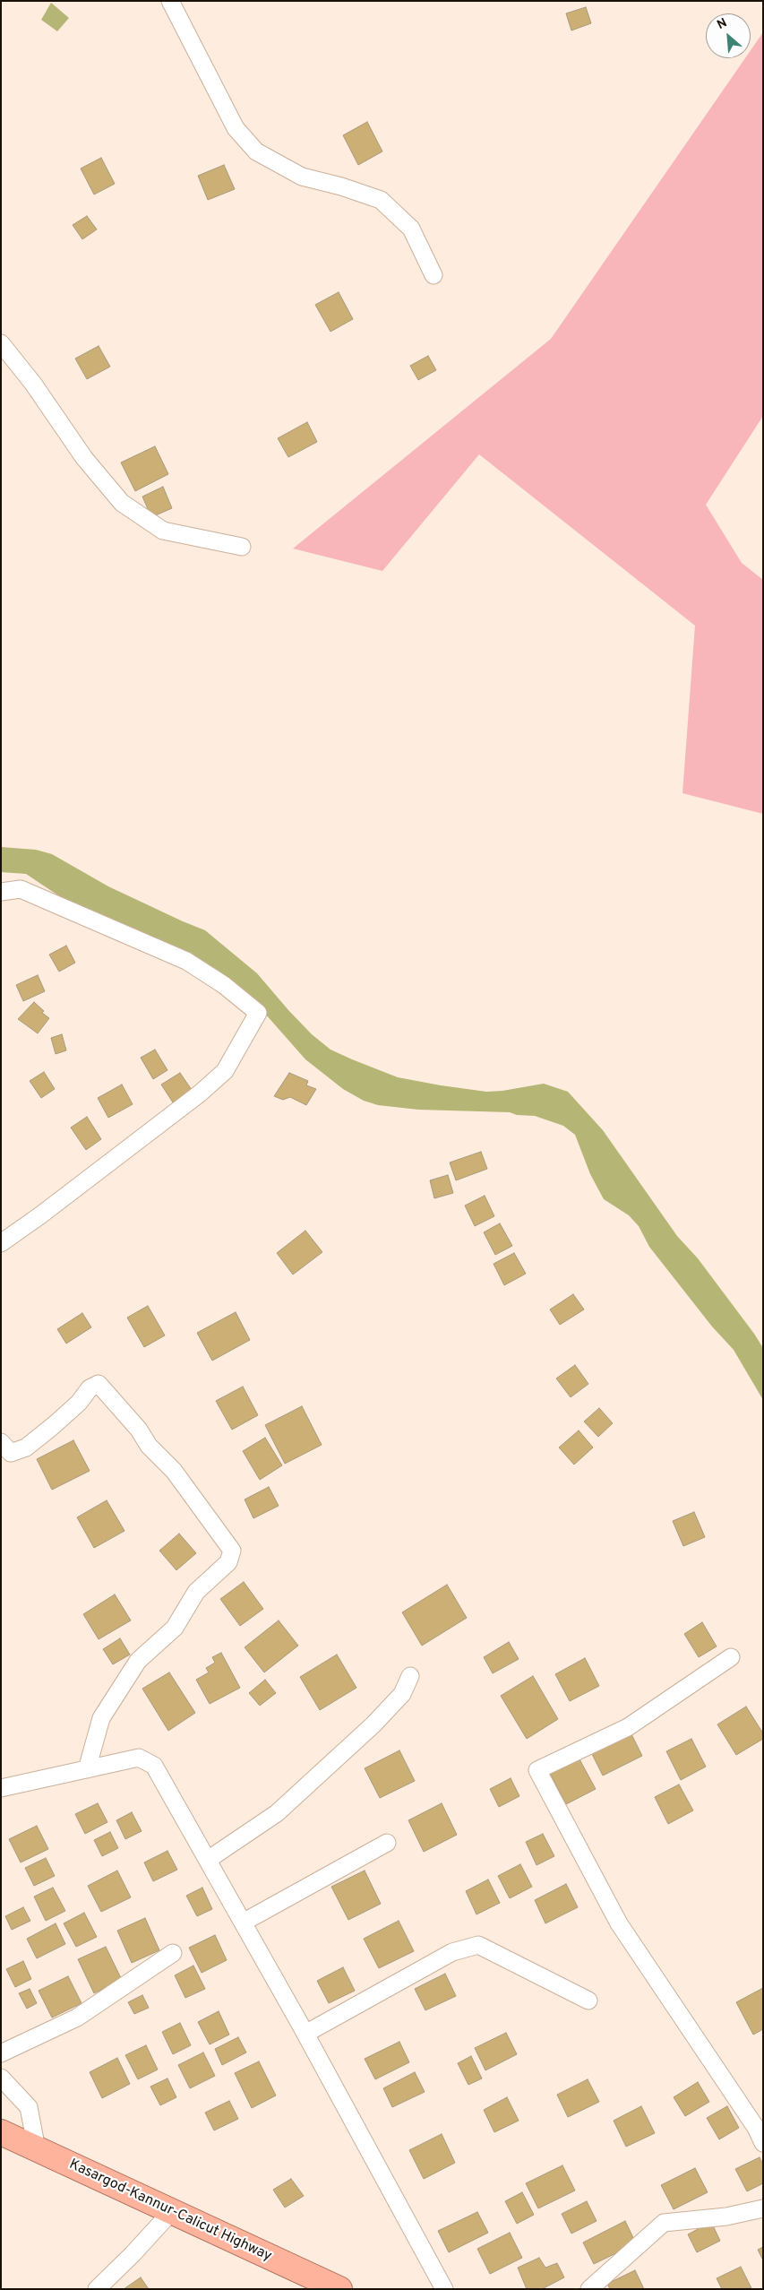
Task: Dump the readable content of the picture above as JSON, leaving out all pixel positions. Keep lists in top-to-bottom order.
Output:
{
  "streets": {
    "highway": ["Kasargod-Kannur-Calicut Highway"]
  },
  "north": "top left"
}
